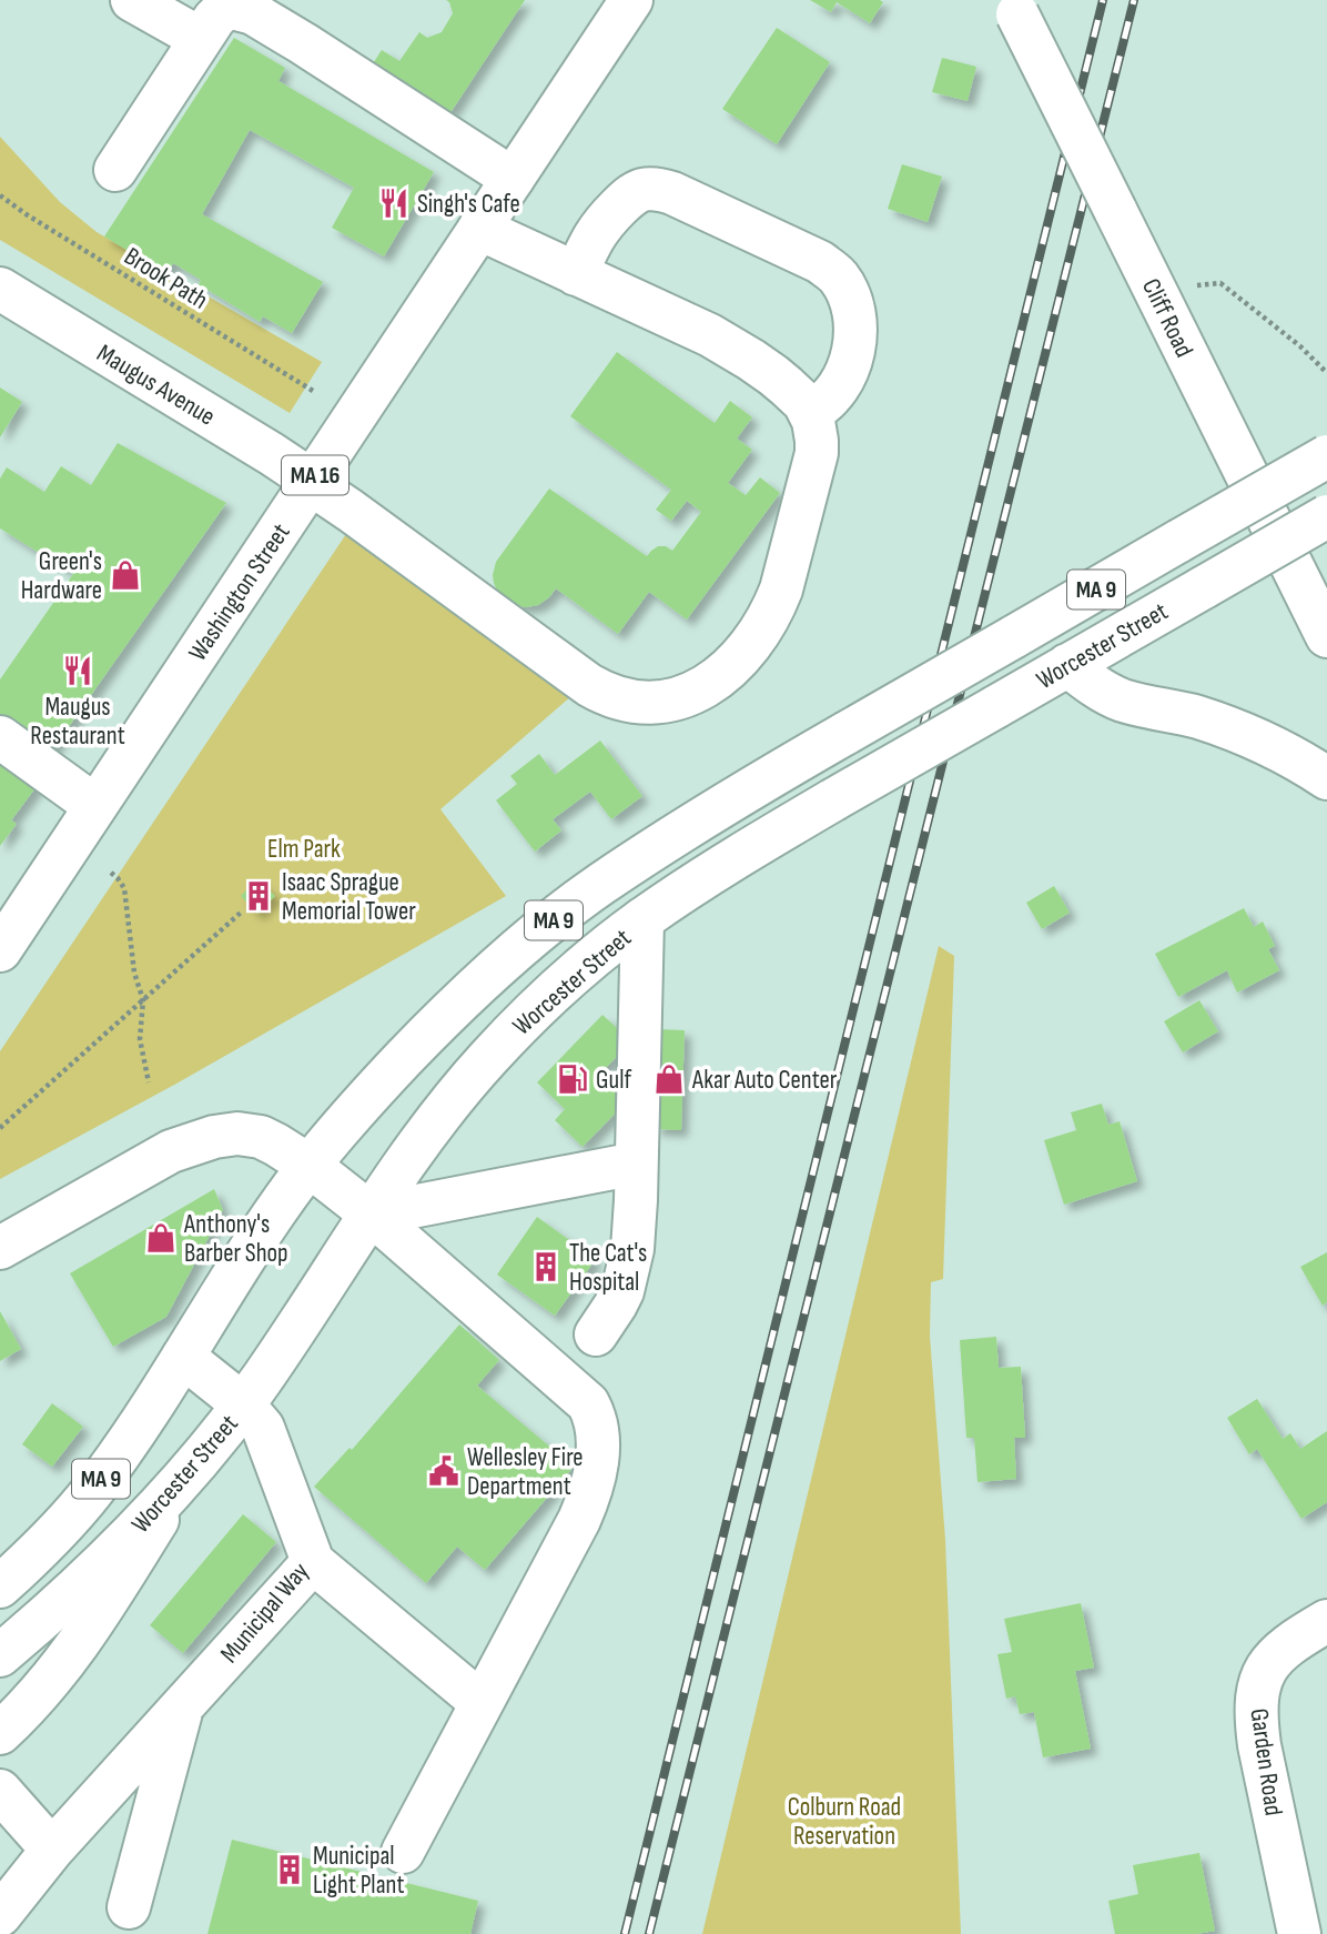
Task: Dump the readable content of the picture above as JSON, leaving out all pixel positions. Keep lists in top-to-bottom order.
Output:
{
  "streets": {
    "main road": [
      "Cliff Road",
      "Maugus Avenue",
      "MA 16",
      "MA 9",
      "Washington Street",
      "Worcester Street",
      "Municipal Way",
      "Garden Road"
    ],
    "path": ["Brook Path"]
  },
  "crossings": [
    ["Maugus Avenue", "Washington Street"],
    ["Worcester Street", "Municipal Way"]
  ],
  "parks": ["Elm Park", "Colburn Road Reservation"],
  "places": {
    "restaurant": ["Singh's Cafe", "Maugus Restaurant"],
    "shop": ["Green's Hardware", "Akar Auto Center", "Anthony's Barber Shop"],
    "building": ["Isaac Sprague Memorial Tower", "The Cat's Hospital", "Municipal Light Plant"],
    "fuel station": ["Gulf"],
    "public building": ["Wellesley Fire Department"]
  }
}
